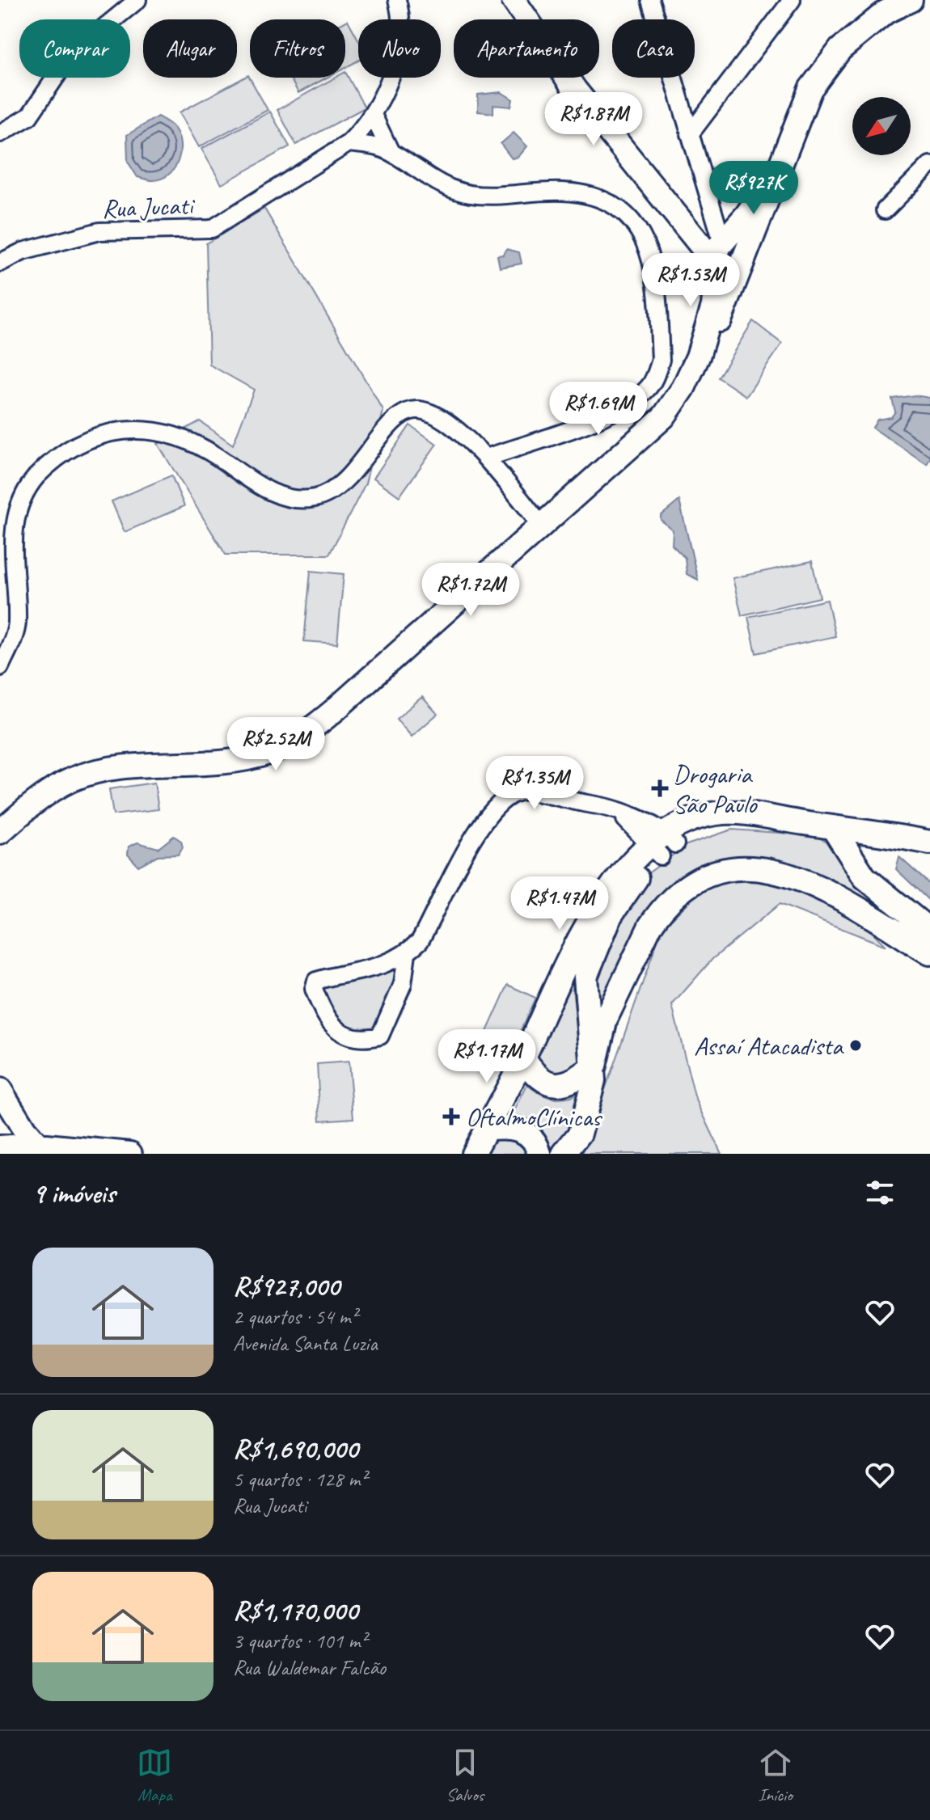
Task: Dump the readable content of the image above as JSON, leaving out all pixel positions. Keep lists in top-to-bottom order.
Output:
{
  "streets": {
    "street": ["Rua Jucati"]
  },
  "places": {
    "health": ["Drogaria São Paulo", "OftalmoClínicas"],
    "other": ["Assaí Atacadista"]
  },
  "north": "bottom left",
  "page": {
    "chip": [
      "Comprar",
      "Alugar",
      "Filtros",
      "Novo",
      "Apartamento",
      "Casa"
    ],
    "price": [
      "R$1.87M",
      "R$927K",
      "R$1.53M",
      "R$1.69M",
      "R$1.72M",
      "R$2.52M",
      "R$1.35M",
      "R$1.47M",
      "R$1.17M"
    ],
    "heading": "9 imóveis",
    "list": [
      {
        "name": "R$927,000",
        "note": "2 quartos · 54 m² · Avenida Santa Luzia"
      },
      {
        "name": "R$1,690,000",
        "note": "5 quartos · 128 m² · Rua Jucati"
      },
      {
        "name": "R$1,170,000",
        "note": "3 quartos · 101 m² · Rua Waldemar Falcão"
      }
    ],
    "tabs": ["Mapa", "Salvos", "Início"]
  }
}
